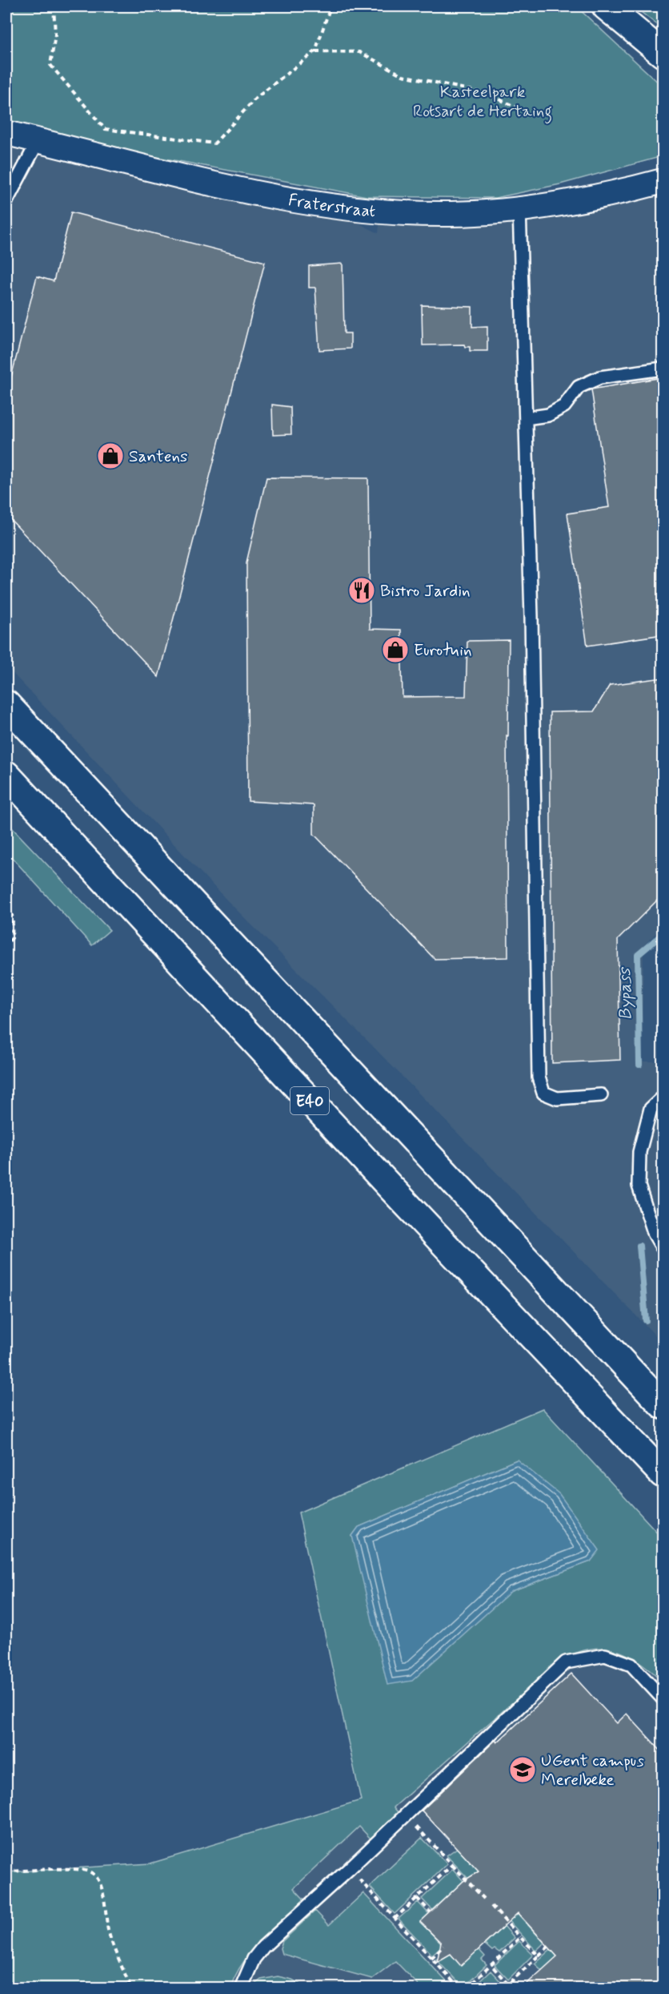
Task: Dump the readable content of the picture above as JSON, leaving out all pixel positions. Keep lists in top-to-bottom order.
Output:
{
  "streets": {
    "main road": ["E40"],
    "street": ["Fraterstraat"]
  },
  "water": ["Bypass"],
  "parks": ["Kasteelpark Rotsart de Hertaing"],
  "places": {
    "shop": ["Santens", "Eurotuin"],
    "restaurant": ["Bistro Jardin"],
    "school or university": ["UGent campus Merelbeke"]
  }
}
